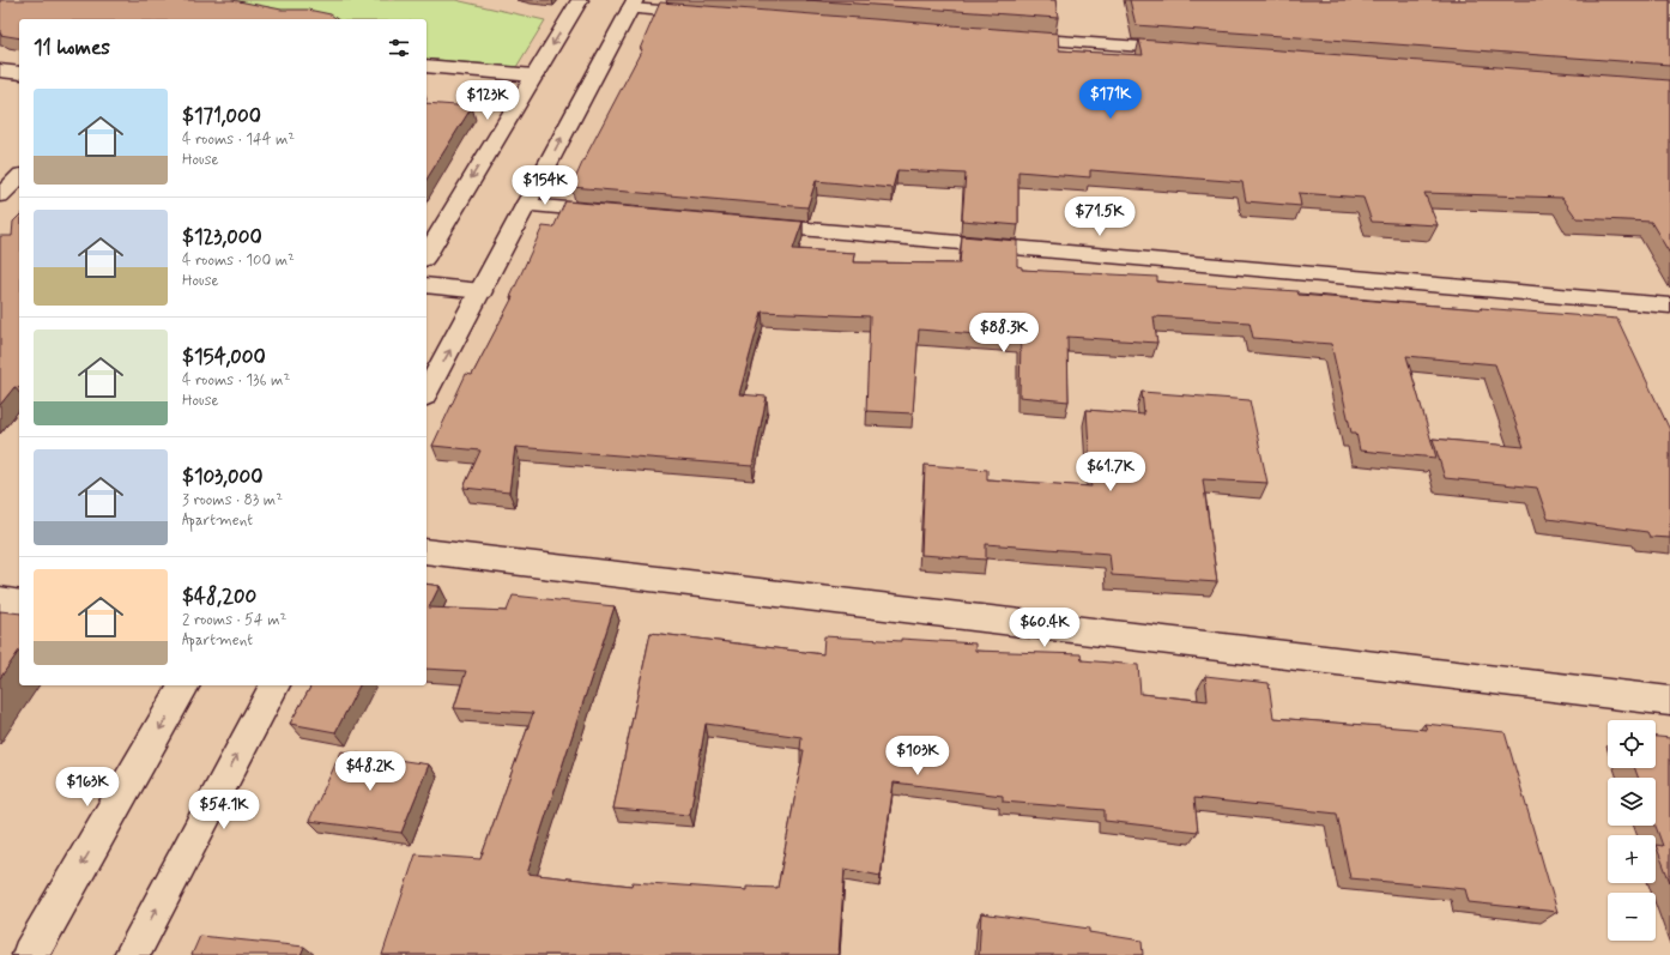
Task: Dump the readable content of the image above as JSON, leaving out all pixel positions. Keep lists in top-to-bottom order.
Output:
{
  "page": {
    "heading": "11 homes",
    "list": [
      {
        "name": "$171,000",
        "note": "4 rooms · 144 m² · House"
      },
      {
        "name": "$123,000",
        "note": "4 rooms · 100 m² · House"
      },
      {
        "name": "$154,000",
        "note": "4 rooms · 136 m² · House"
      },
      {
        "name": "$103,000",
        "note": "3 rooms · 83 m² · Apartment"
      },
      {
        "name": "$48,200",
        "note": "2 rooms · 54 m² · Apartment"
      }
    ],
    "price": [
      "$171K",
      "$123K",
      "$154K",
      "$71.5K",
      "$88.3K",
      "$61.7K",
      "$60.4K",
      "$103K",
      "$48.2K",
      "$163K",
      "$54.1K"
    ],
    "map_buttons": ["+", "−"]
  }
}
